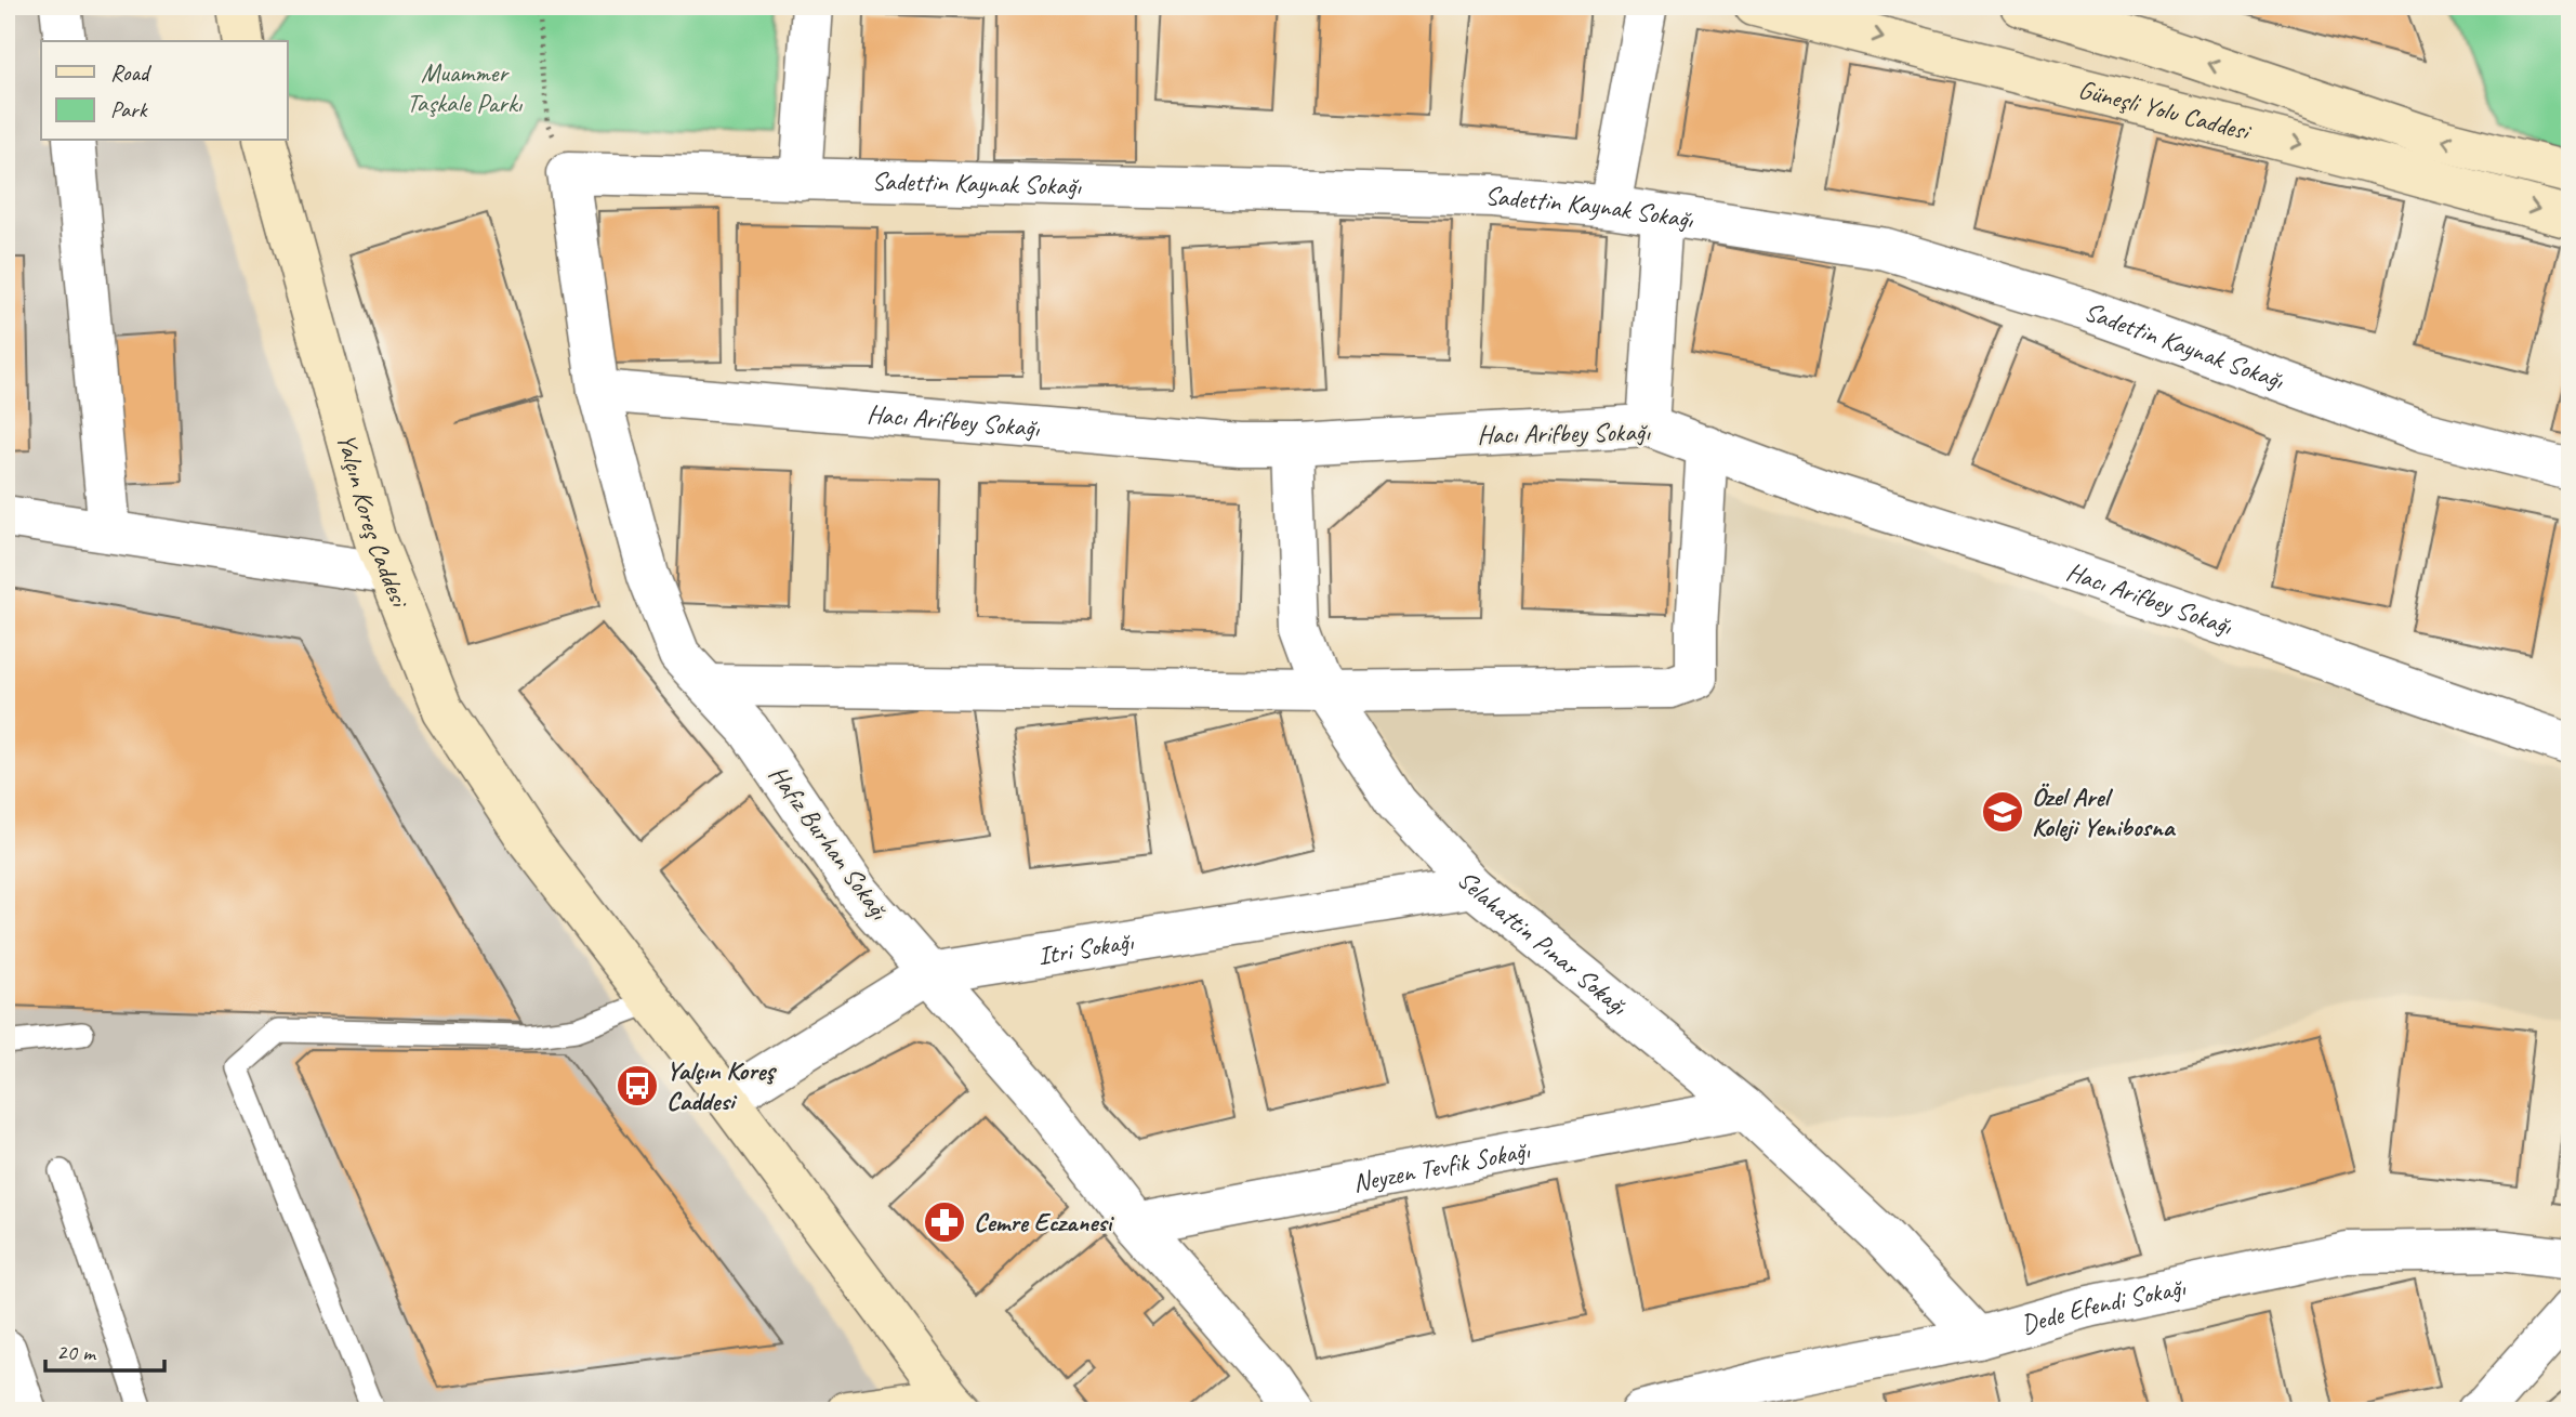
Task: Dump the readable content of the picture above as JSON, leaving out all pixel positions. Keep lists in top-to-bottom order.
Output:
{
  "streets": {
    "street": [
      "Güneşli Yolu Caddesi",
      "Sadettin Kaynak Sokağı",
      "Hacı Arifbey Sokağı",
      "Yalçın Koreş Caddesi",
      "Hafız Burhan Sokağı",
      "Selahattin Pınar Sokağı",
      "Itri Sokağı",
      "Neyzen Tevfik Sokağı",
      "Dede Efendi Sokağı"
    ]
  },
  "crossings": [
    ["Sadettin Kaynak Sokağı", "Hafız Burhan Sokağı"],
    ["Hacı Arifbey Sokağı", "Hafız Burhan Sokağı"],
    ["Hacı Arifbey Sokağı", "Selahattin Pınar Sokağı"],
    ["Yalçın Koreş Caddesi", "Itri Sokağı"],
    ["Hafız Burhan Sokağı", "Itri Sokağı"],
    ["Hafız Burhan Sokağı", "Neyzen Tevfik Sokağı"],
    ["Selahattin Pınar Sokağı", "Itri Sokağı"],
    ["Selahattin Pınar Sokağı", "Neyzen Tevfik Sokağı"],
    ["Selahattin Pınar Sokağı", "Dede Efendi Sokağı"]
  ],
  "parks": ["Muammer Taşkale Parkı"],
  "places": {
    "school or university": ["Özel Arel Koleji Yenibosna"],
    "bus stop": ["Yalçın Koreş Caddesi"],
    "pharmacy": ["Cemre Eczanesi"]
  },
  "legend": ["Road", "Park"],
  "scale_bar": "20 m"
}
